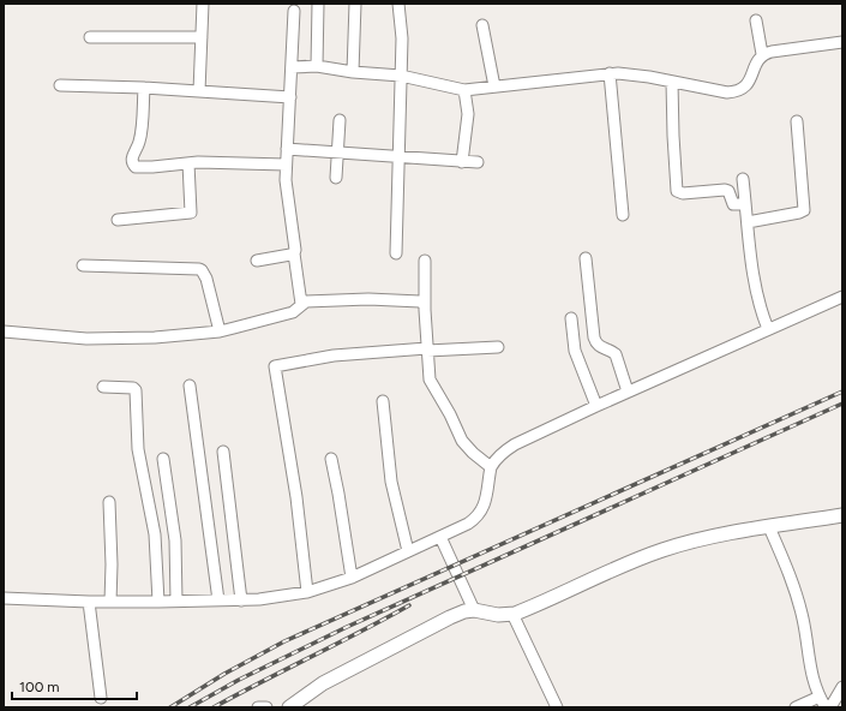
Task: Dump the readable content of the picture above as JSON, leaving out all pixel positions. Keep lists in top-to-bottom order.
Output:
{
  "scale_bar": "100 m"
}
